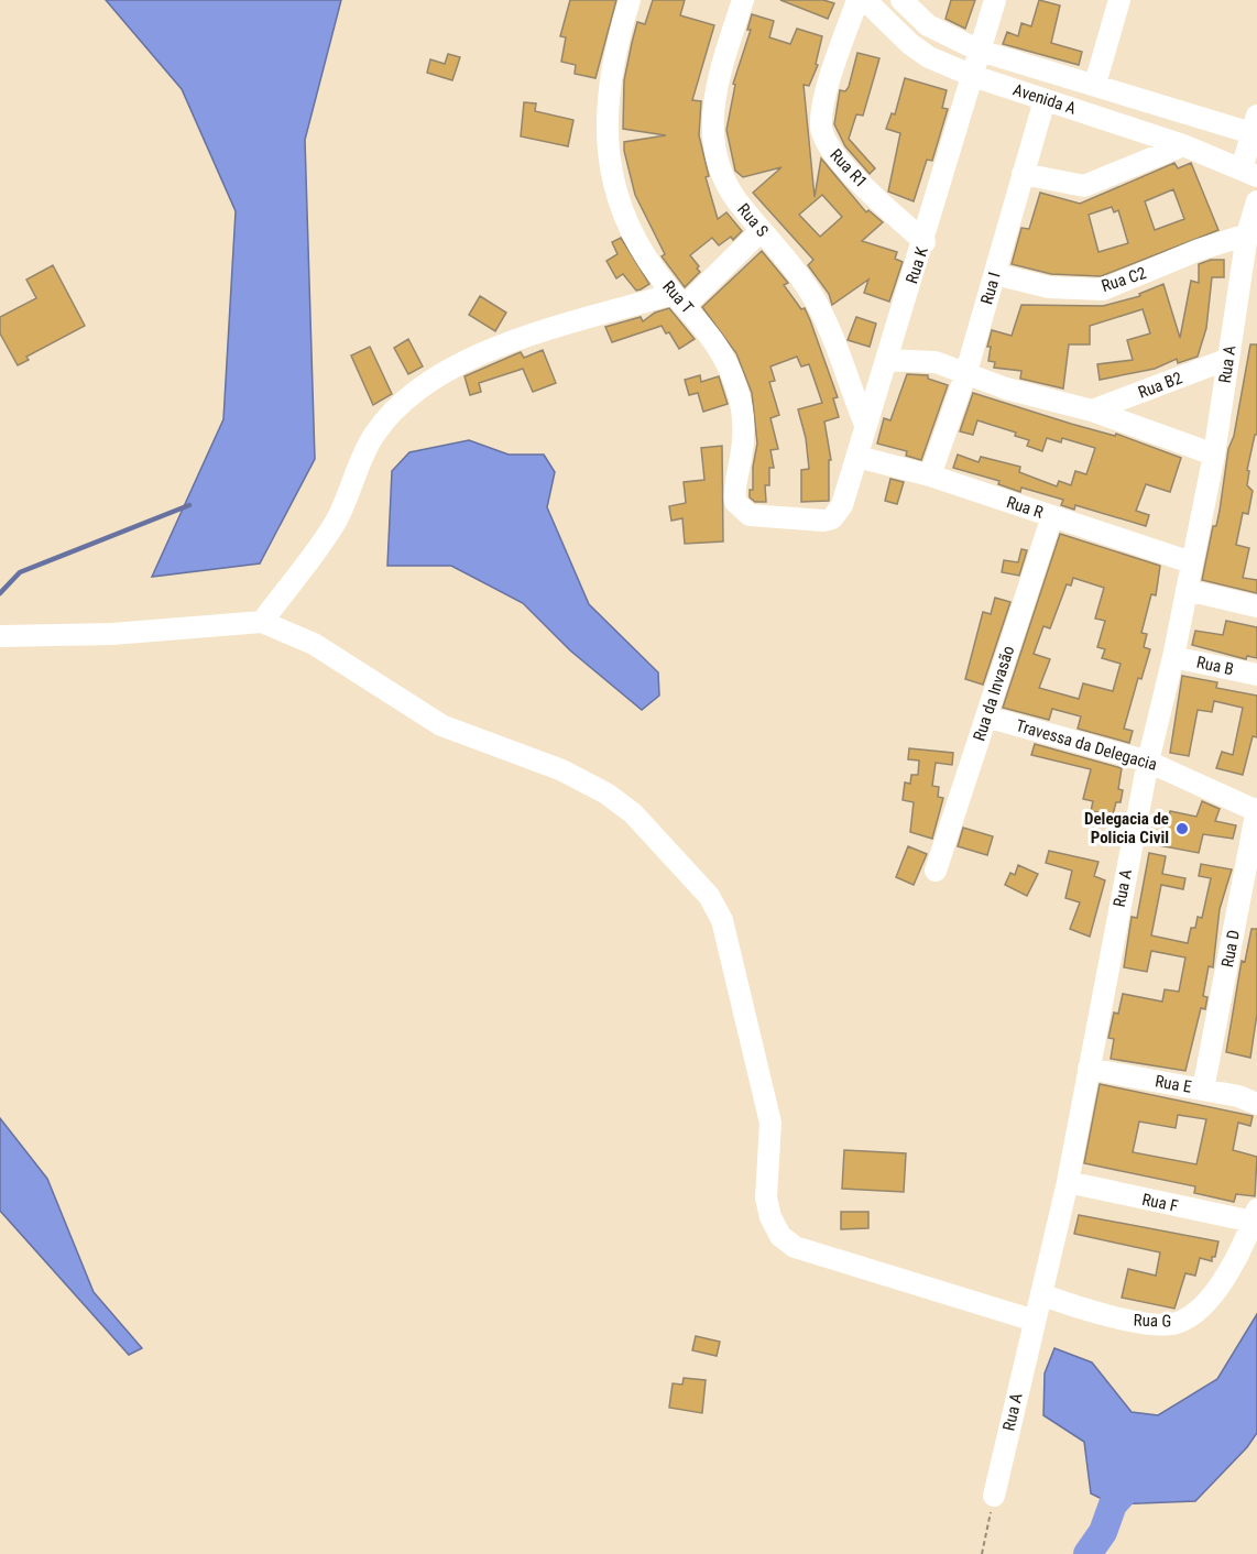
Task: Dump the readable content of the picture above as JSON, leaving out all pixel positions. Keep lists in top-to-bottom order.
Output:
{
  "streets": {
    "street": [
      "Avenida A",
      "Rua R1",
      "Rua S",
      "Rua K",
      "Rua C2",
      "Rua I",
      "Rua T",
      "Rua A",
      "Rua B2",
      "Rua R",
      "Rua B",
      "Rua da Invasão",
      "Travessa da Delegacia",
      "Rua D",
      "Rua E",
      "Rua F",
      "Rua G"
    ]
  },
  "crossings": [
    ["Avenida A", "Rua K"],
    ["Avenida A", "Rua I"],
    ["Rua R1", "Rua K"],
    ["Rua S", "Rua K"],
    ["Rua K", "Rua T"],
    ["Rua K", "Rua B2"],
    ["Rua K", "Rua R"],
    ["Rua C2", "Rua I"],
    ["Rua C2", "Rua A"],
    ["Rua I", "Rua B2"],
    ["Rua I", "Rua R"],
    ["Rua A", "Rua B2"],
    ["Rua A", "Rua R"],
    ["Rua A", "Rua B"],
    ["Rua A", "Travessa da Delegacia"],
    ["Rua A", "Rua E"],
    ["Rua A", "Rua F"],
    ["Rua A", "Rua G"],
    ["Rua R", "Rua da Invasão"],
    ["Rua da Invasão", "Travessa da Delegacia"],
    ["Travessa da Delegacia", "Rua D"],
    ["Rua D", "Rua E"],
    ["Rua F", "Rua G"]
  ],
  "places": ["Delegacia de Policia Civil"]
}
